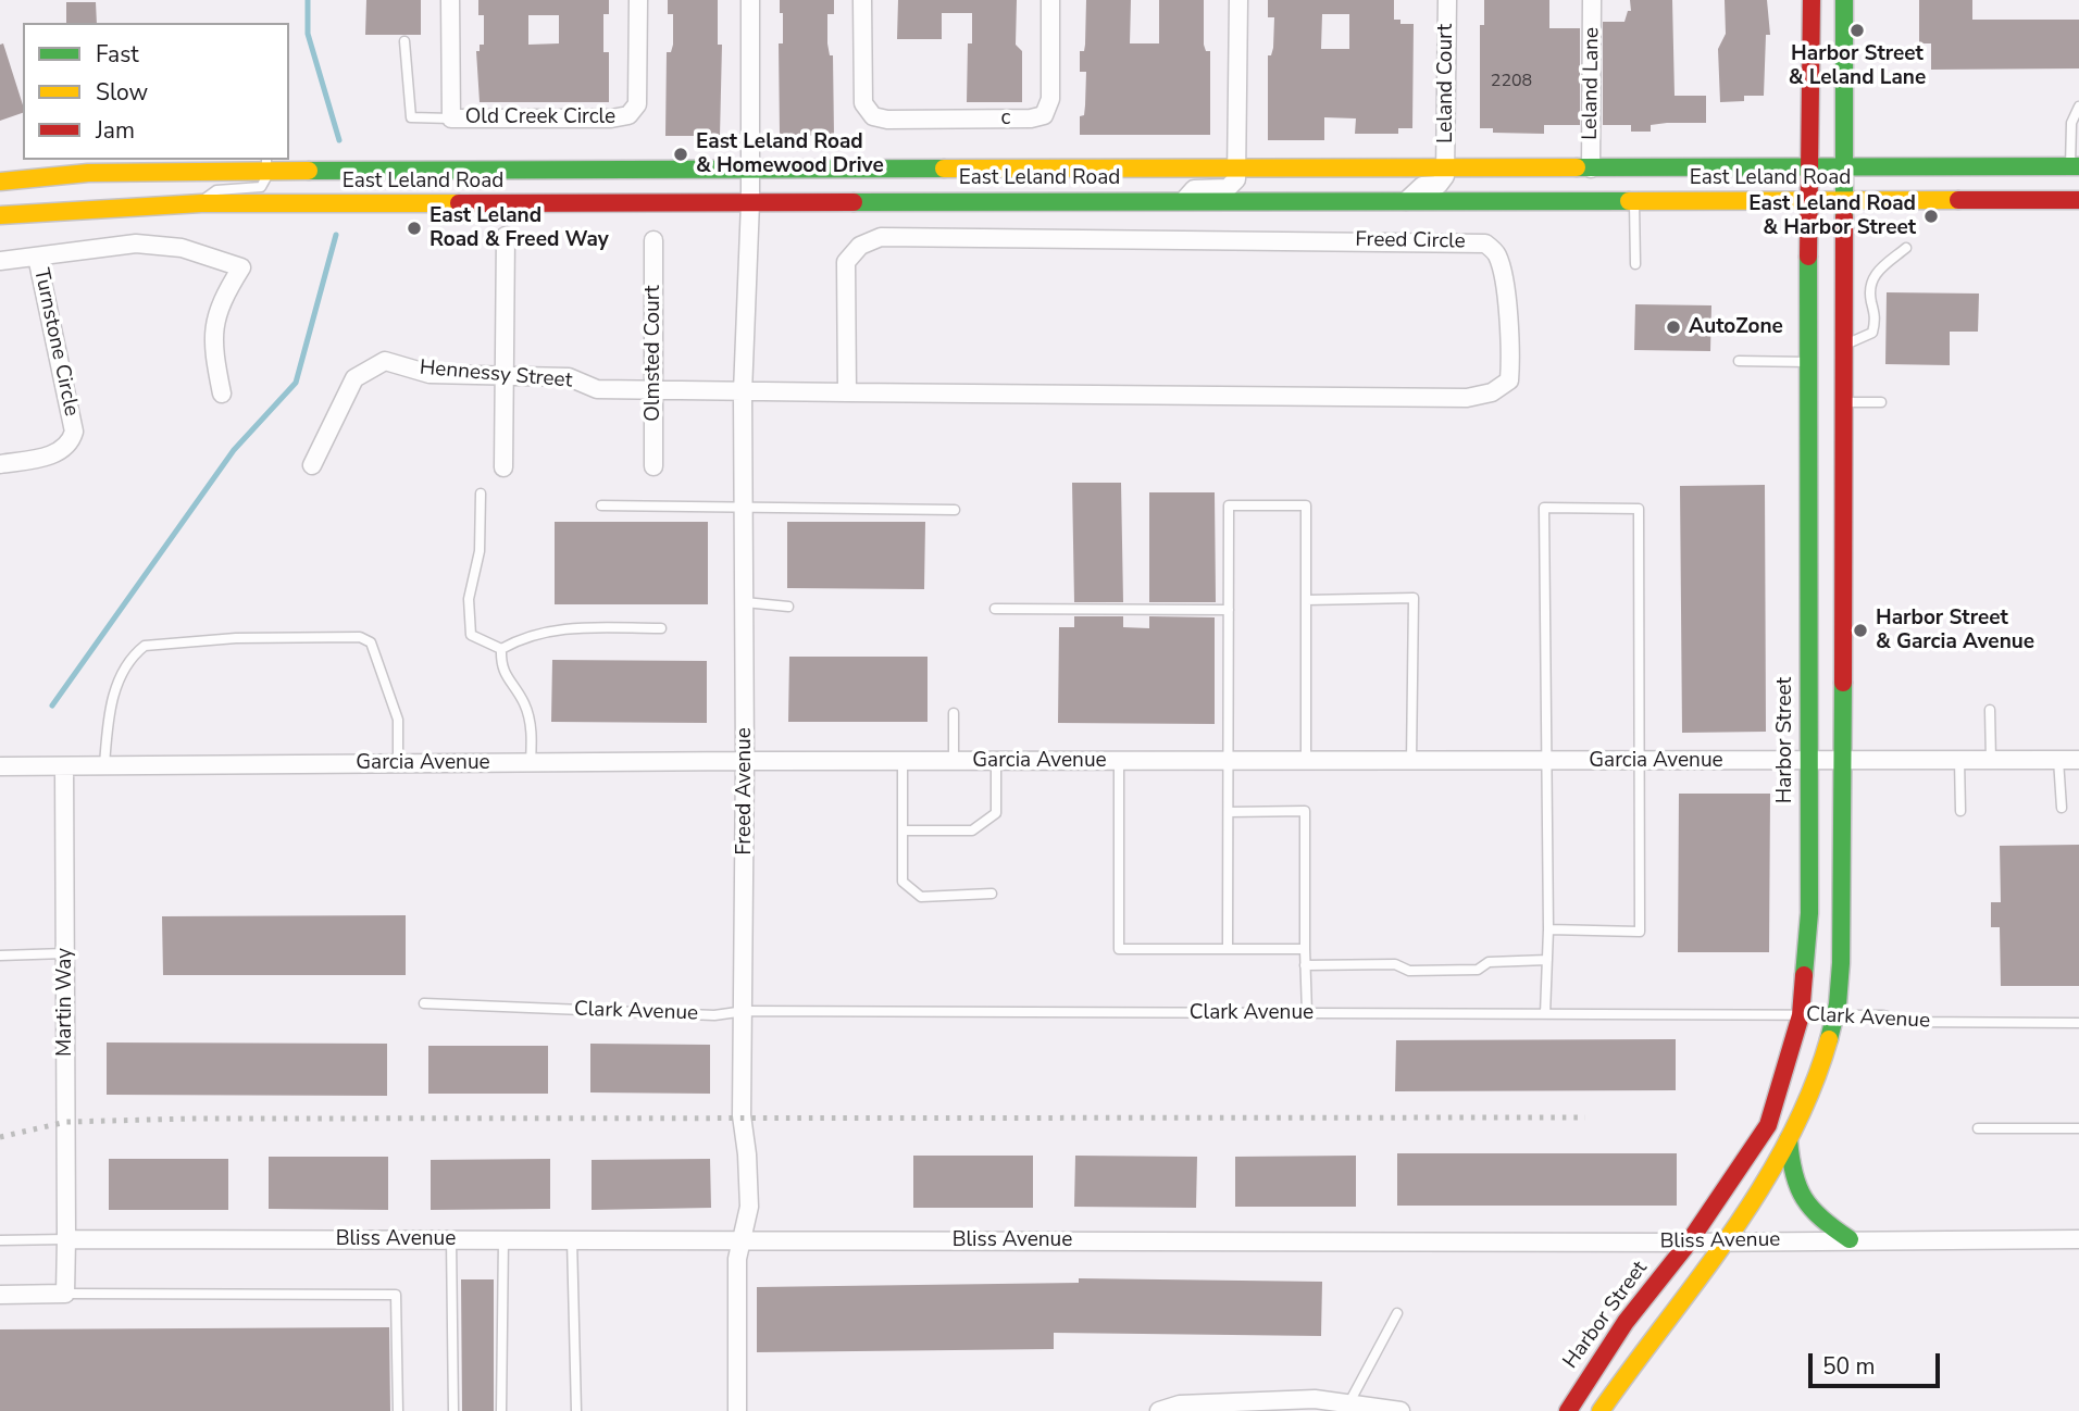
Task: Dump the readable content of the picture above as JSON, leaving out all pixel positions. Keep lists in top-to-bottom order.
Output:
{
  "streets": {
    "main road": ["East Leland Road", "Harbor Street"],
    "street": [
      "Leland Court",
      "Leland Lane",
      "Old Creek Circle",
      "c",
      "Freed Circle",
      "Turnstone Circle",
      "Olmsted Court",
      "Hennessy Street",
      "Garcia Avenue",
      "Freed Avenue",
      "Martin Way",
      "Bliss Avenue"
    ],
    "lane": ["Clark Avenue"]
  },
  "crossings": [
    ["Leland Court", "East Leland Road"],
    ["Leland Lane", "East Leland Road"],
    ["East Leland Road", "Harbor Street"],
    ["East Leland Road", "Freed Avenue"],
    ["Freed Circle", "Hennessy Street"],
    ["Freed Circle", "Freed Avenue"],
    ["Olmsted Court", "Hennessy Street"],
    ["Hennessy Street", "Freed Avenue"],
    ["Harbor Street", "Garcia Avenue"],
    ["Harbor Street", "Clark Avenue"],
    ["Harbor Street", "Bliss Avenue"],
    ["Garcia Avenue", "Freed Avenue"],
    ["Garcia Avenue", "Martin Way"],
    ["Freed Avenue", "Clark Avenue"],
    ["Freed Avenue", "Bliss Avenue"],
    ["Martin Way", "Bliss Avenue"]
  ],
  "places": [
    "Harbor Street & Leland Lane",
    "East Leland Road & Homewood Drive",
    "East Leland Road & Harbor Street",
    "East Leland Road & Freed Way",
    "AutoZone",
    "Harbor Street & Garcia Avenue"
  ],
  "house_numbers": ["2208"],
  "legend": ["Fast", "Slow", "Jam"],
  "scale_bar": "50 m"
}
